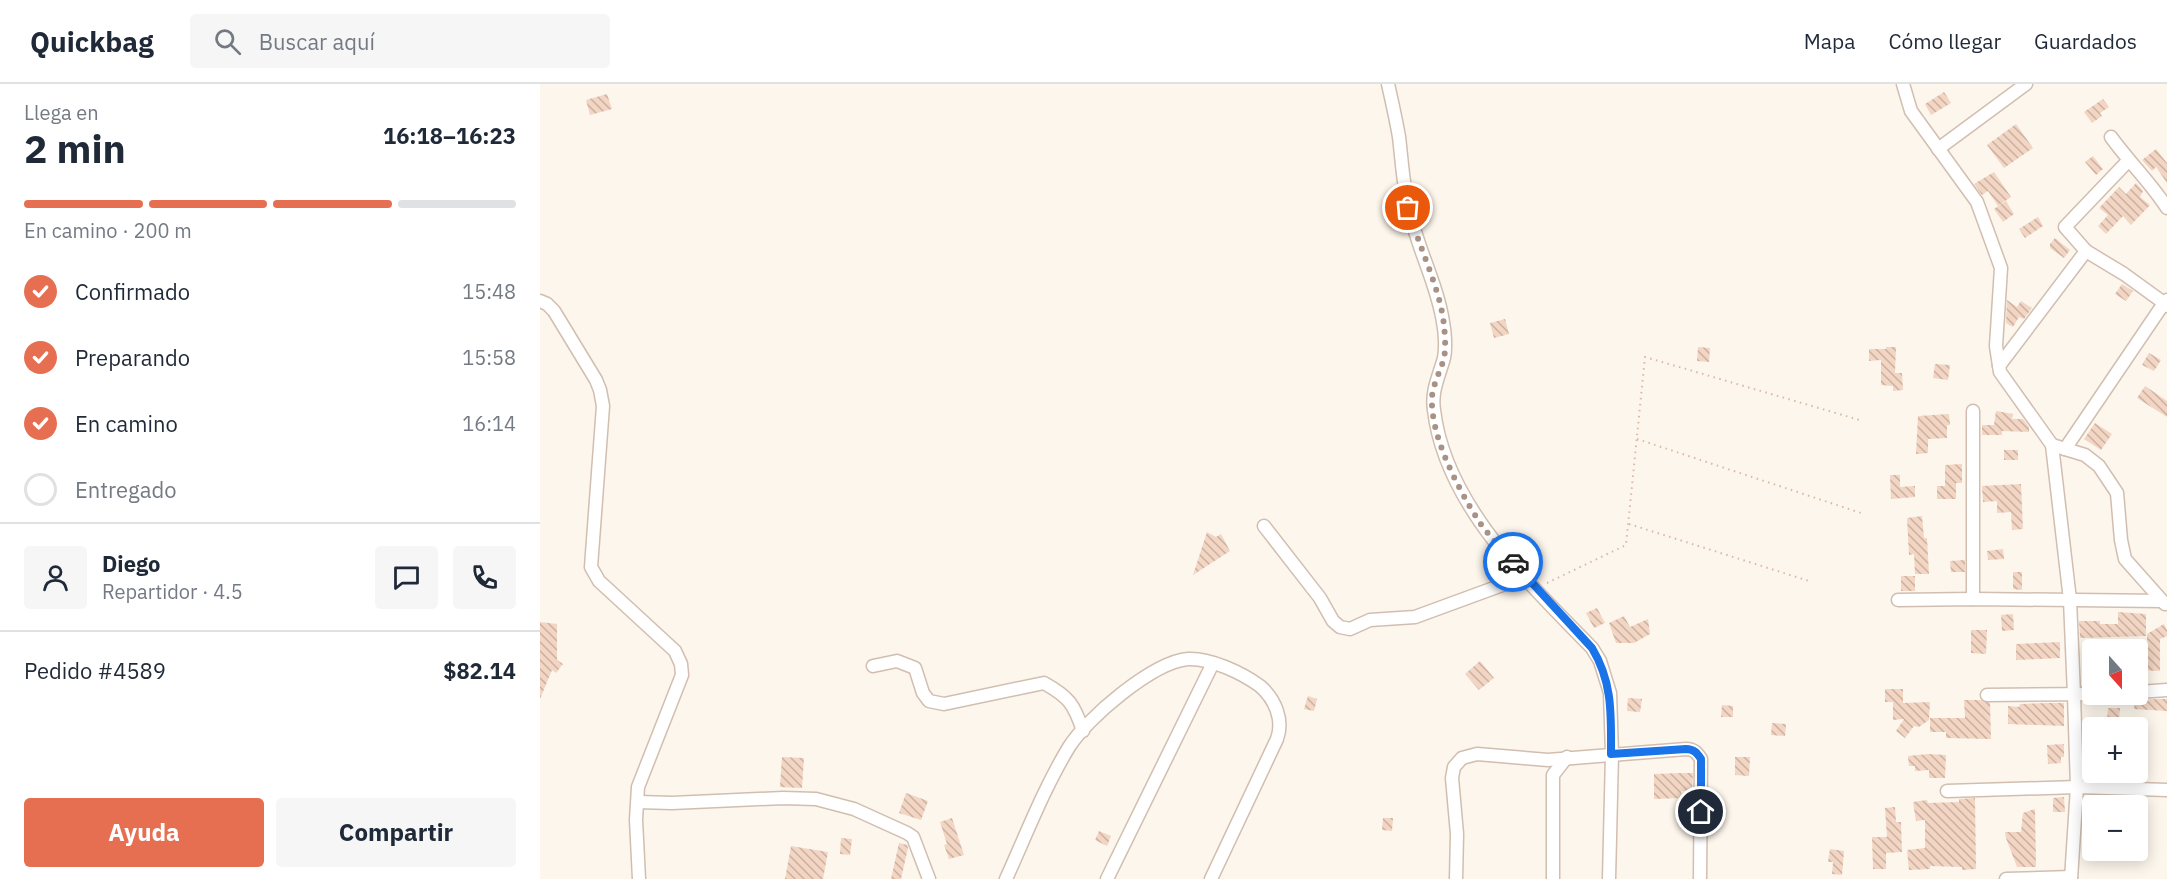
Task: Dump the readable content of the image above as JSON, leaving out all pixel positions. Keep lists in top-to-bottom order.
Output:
{
  "north": "bottom",
  "page": {
    "header": "Quickbag",
    "search": "Buscar aquí",
    "nav": ["Mapa", "Cómo llegar", "Guardados"],
    "heading": ["2 min", "Llega en", "16:18–16:23"],
    "panel": [
      "Diego",
      "Repartidor · 4.5",
      "Pedido #4589",
      "$82.14"
    ],
    "bar": "En camino · 200 m",
    "list": [
      ["Confirmado", "15:48"],
      ["Preparando", "15:58"],
      ["En camino", "16:14"],
      "Entregado"
    ],
    "map_buttons": ["+", "−"],
    "buttons": ["Ayuda", "Compartir"]
  }
}
